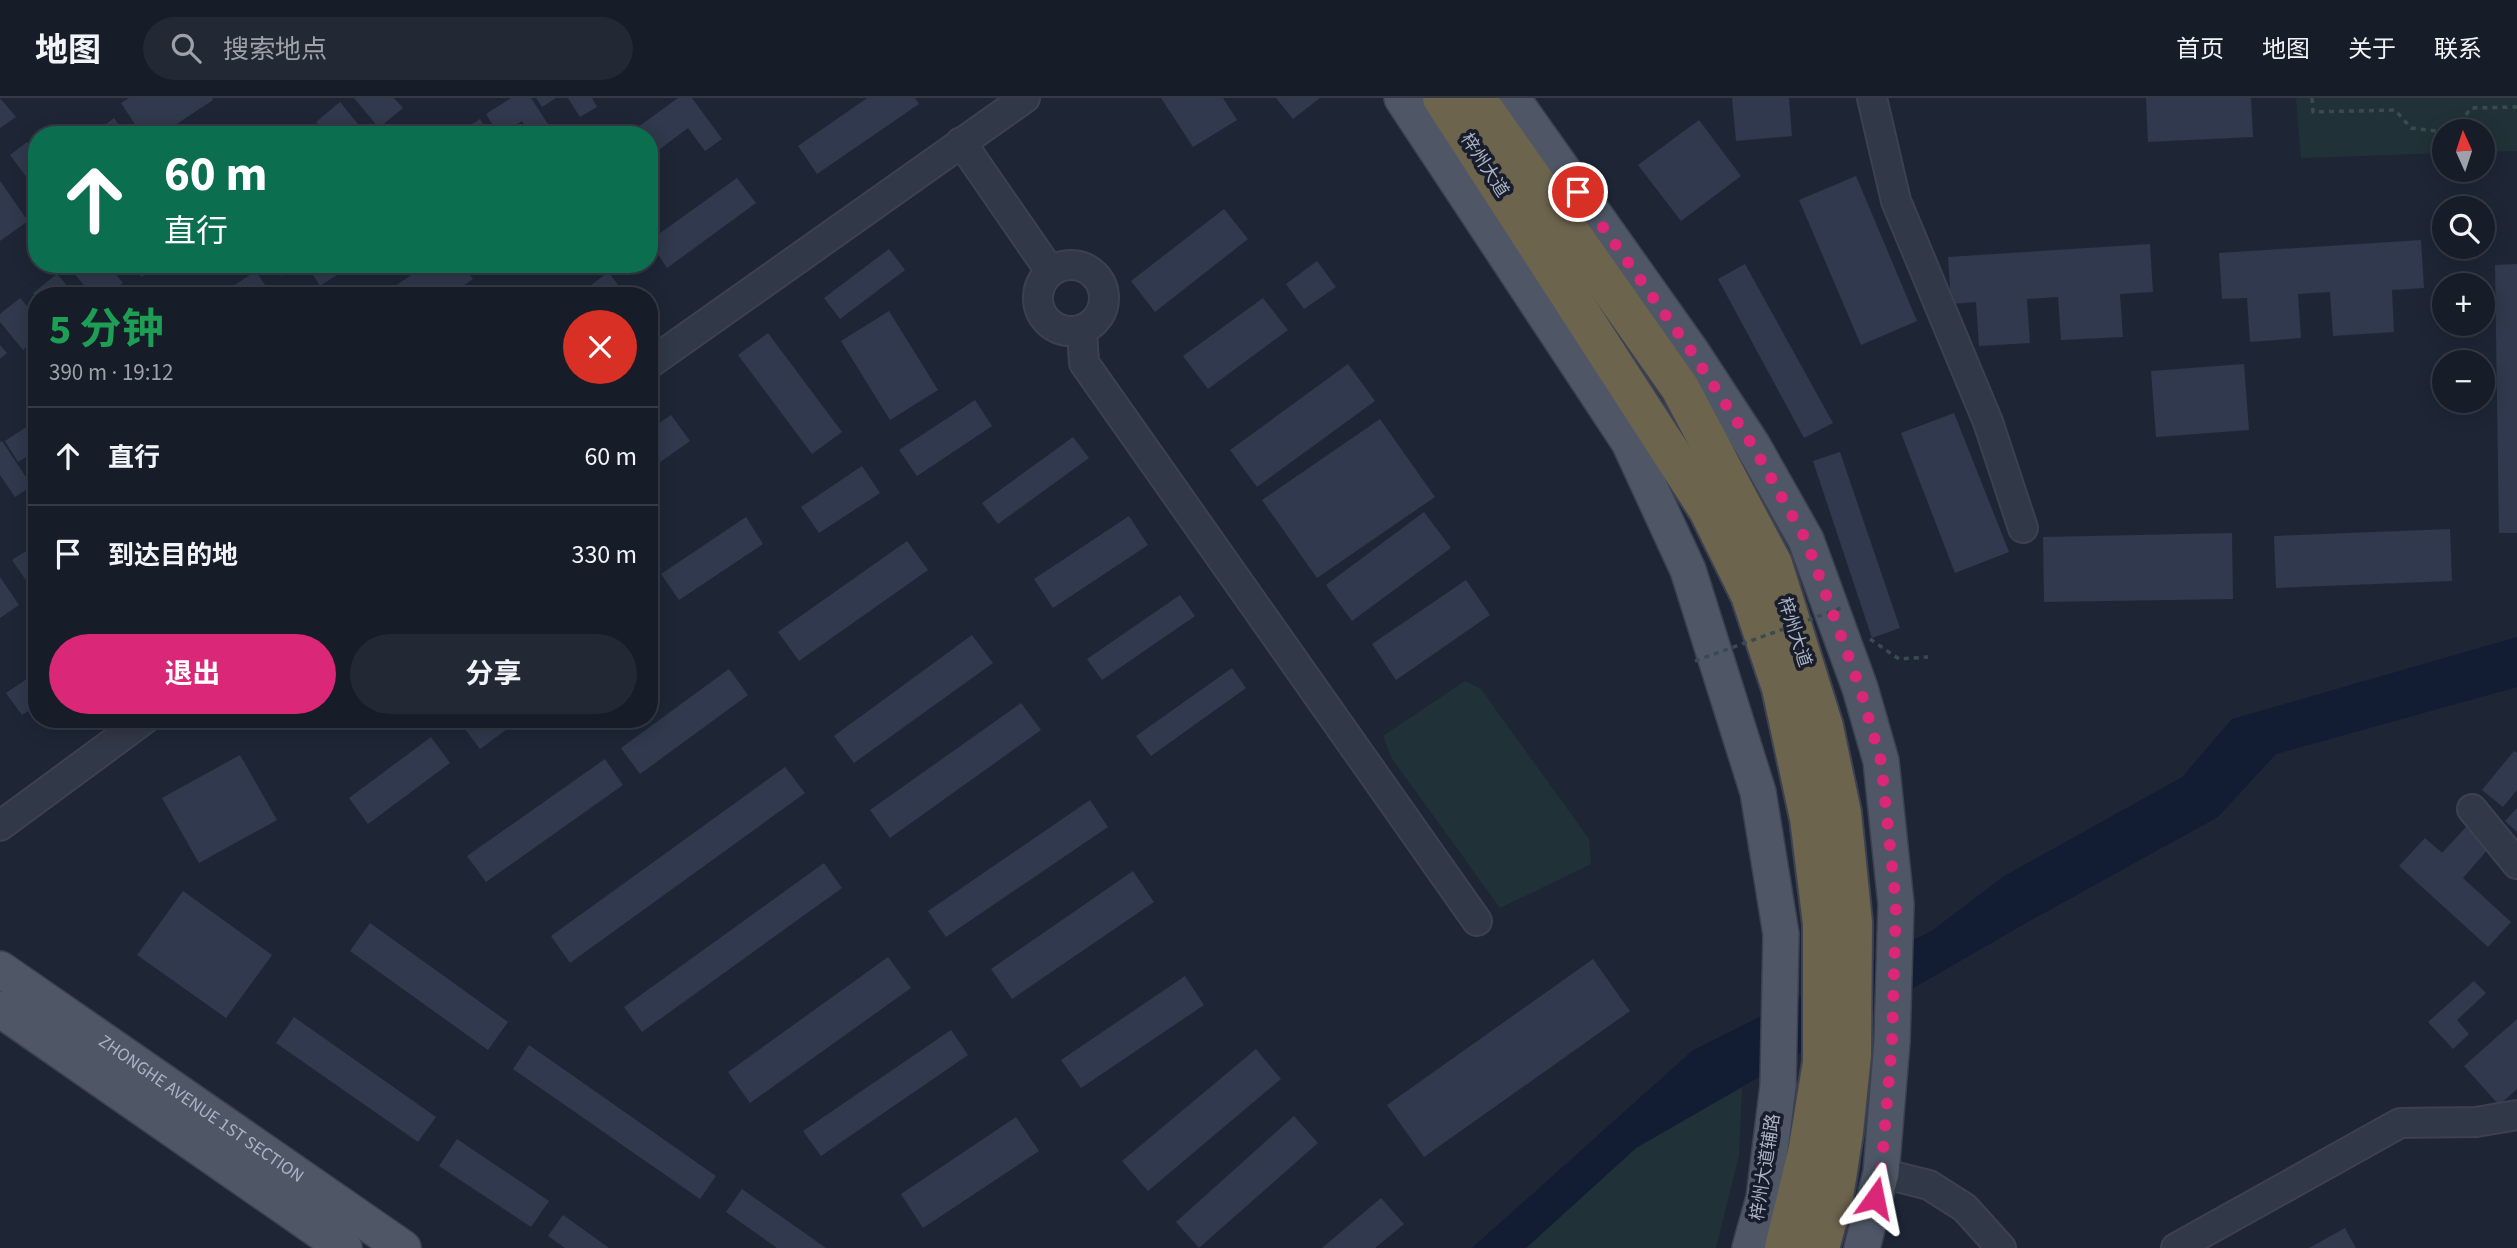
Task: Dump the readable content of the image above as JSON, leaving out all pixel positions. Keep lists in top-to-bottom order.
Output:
{
  "streets": {
    "highway": ["梓州大道"],
    "main road": ["ZHONGHE AVENUE 1ST SECTION", "梓州大道辅路"]
  },
  "north": "top",
  "page": {
    "header": "地图",
    "search": "搜索地点",
    "nav": [
      "首页",
      "地图",
      "关于",
      "联系"
    ],
    "map_buttons": ["+", "−"],
    "turn": ["60 m", "直行"],
    "heading": ["5 分钟", "390 m · 19:12"],
    "list": [
      {
        "name": "直行",
        "value": "60 m"
      },
      {
        "name": "到达目的地",
        "value": "330 m"
      }
    ],
    "buttons": ["退出", "分享"]
  }
}
